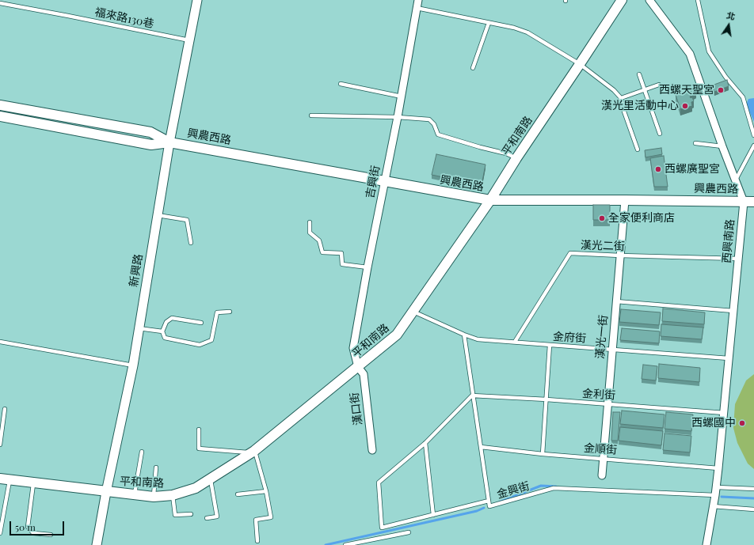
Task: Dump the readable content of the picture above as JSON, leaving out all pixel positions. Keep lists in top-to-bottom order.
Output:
{
  "streets": {
    "main road": ["平和南路", "興農西路"],
    "street": [
      "吉興街",
      "西興南路",
      "新興路",
      "漢光一街",
      "漢口街"
    ],
    "lane": [
      "福來路130巷",
      "漢光二街",
      "金府街",
      "金利街",
      "金順街",
      "金興街"
    ]
  },
  "crossings": [
    ["福來路130巷", "新興路"],
    ["平和南路", "興農西路"],
    ["平和南路", "吉興街"],
    ["平和南路", "新興路"],
    ["平和南路", "金府街"],
    ["平和南路", "漢口街"],
    ["興農西路", "吉興街"],
    ["興農西路", "西興南路"],
    ["興農西路", "新興路"],
    ["興農西路", "漢光一街"],
    ["吉興街", "漢口街"],
    ["西興南路", "漢光二街"],
    ["西興南路", "金府街"],
    ["西興南路", "金利街"],
    ["西興南路", "金順街"],
    ["西興南路", "金興街"],
    ["漢光二街", "漢光一街"],
    ["漢光二街", "金府街"],
    ["漢光一街", "金府街"],
    ["漢光一街", "金利街"],
    ["漢光一街", "金順街"],
    ["金府街", "金興街"],
    ["金利街", "金興街"],
    ["金順街", "金興街"]
  ],
  "places": [
    "西螺天聖宮",
    "漢光里活動中心",
    "西螺廣聖宮",
    "全家便利商店",
    "西螺國中"
  ],
  "scale_bar": "50 m",
  "north": "top"
}
